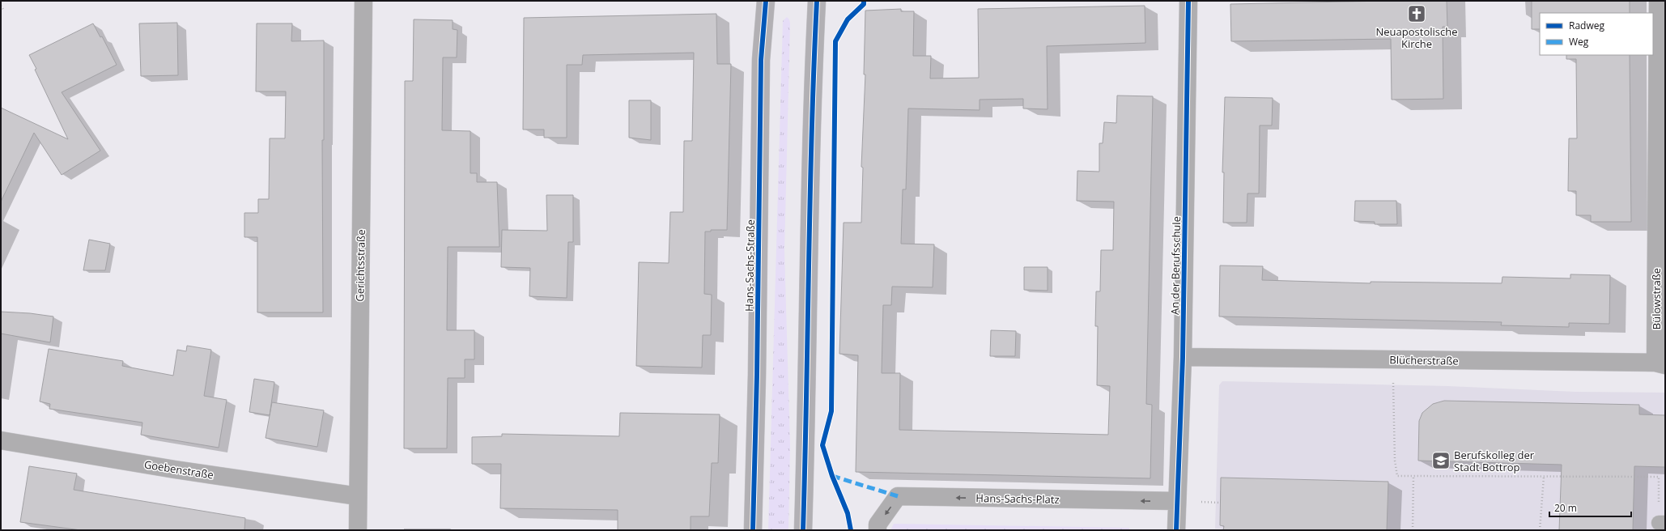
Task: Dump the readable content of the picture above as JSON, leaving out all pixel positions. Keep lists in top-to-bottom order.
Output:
{
  "streets": {
    "main road": ["Hans-Sachs-Straße"],
    "street": [
      "Gerichtsstraße",
      "An der Berufsschule",
      "Bülowstraße",
      "Blücherstraße",
      "Goebenstraße",
      "Hans-Sachs-Platz"
    ]
  },
  "crossings": [
    ["Gerichtsstraße", "Goebenstraße"],
    ["An der Berufsschule", "Blücherstraße"],
    ["An der Berufsschule", "Hans-Sachs-Platz"],
    ["Bülowstraße", "Blücherstraße"]
  ],
  "one_way": ["Hans-Sachs-Platz"],
  "places": {
    "church": ["Neuapostolische Kirche"],
    "school or university": ["Berufskolleg der Stadt Bottrop"]
  },
  "legend": ["Radweg", "Weg"],
  "scale_bar": "20 m"
}
